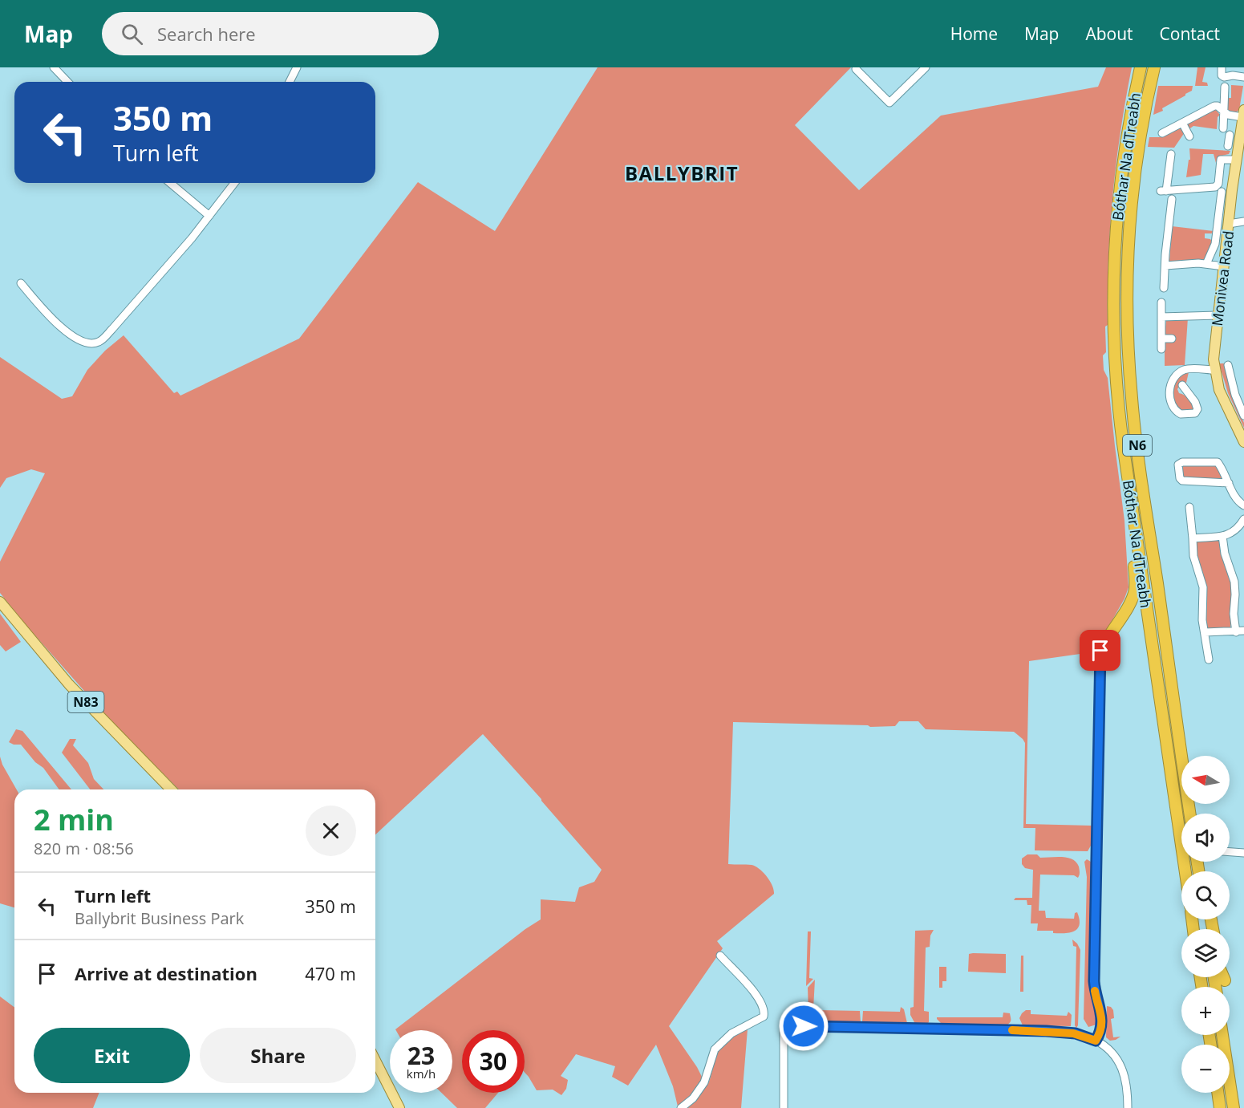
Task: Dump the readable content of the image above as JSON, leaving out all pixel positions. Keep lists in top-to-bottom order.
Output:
{
  "streets": {
    "highway": ["Bóthar Na dTreabh", "N6"],
    "main road": ["Monivea Road", "N83"]
  },
  "districts": ["BALLYBRIT"],
  "north": "left",
  "page": {
    "header": "Map",
    "search": "Search here",
    "nav": [
      "Home",
      "Map",
      "About",
      "Contact"
    ],
    "turn": ["350 m", "Turn left"],
    "map_buttons": ["+", "−"],
    "heading": ["2 min", "820 m · 08:56"],
    "list": [
      {
        "name": "Turn left",
        "note": "Ballybrit Business Park",
        "value": "350 m"
      },
      {
        "name": "Arrive at destination",
        "value": "470 m"
      }
    ],
    "buttons": ["Exit", "Share"],
    "speed": "23 km/h",
    "limit": "30"
  }
}
